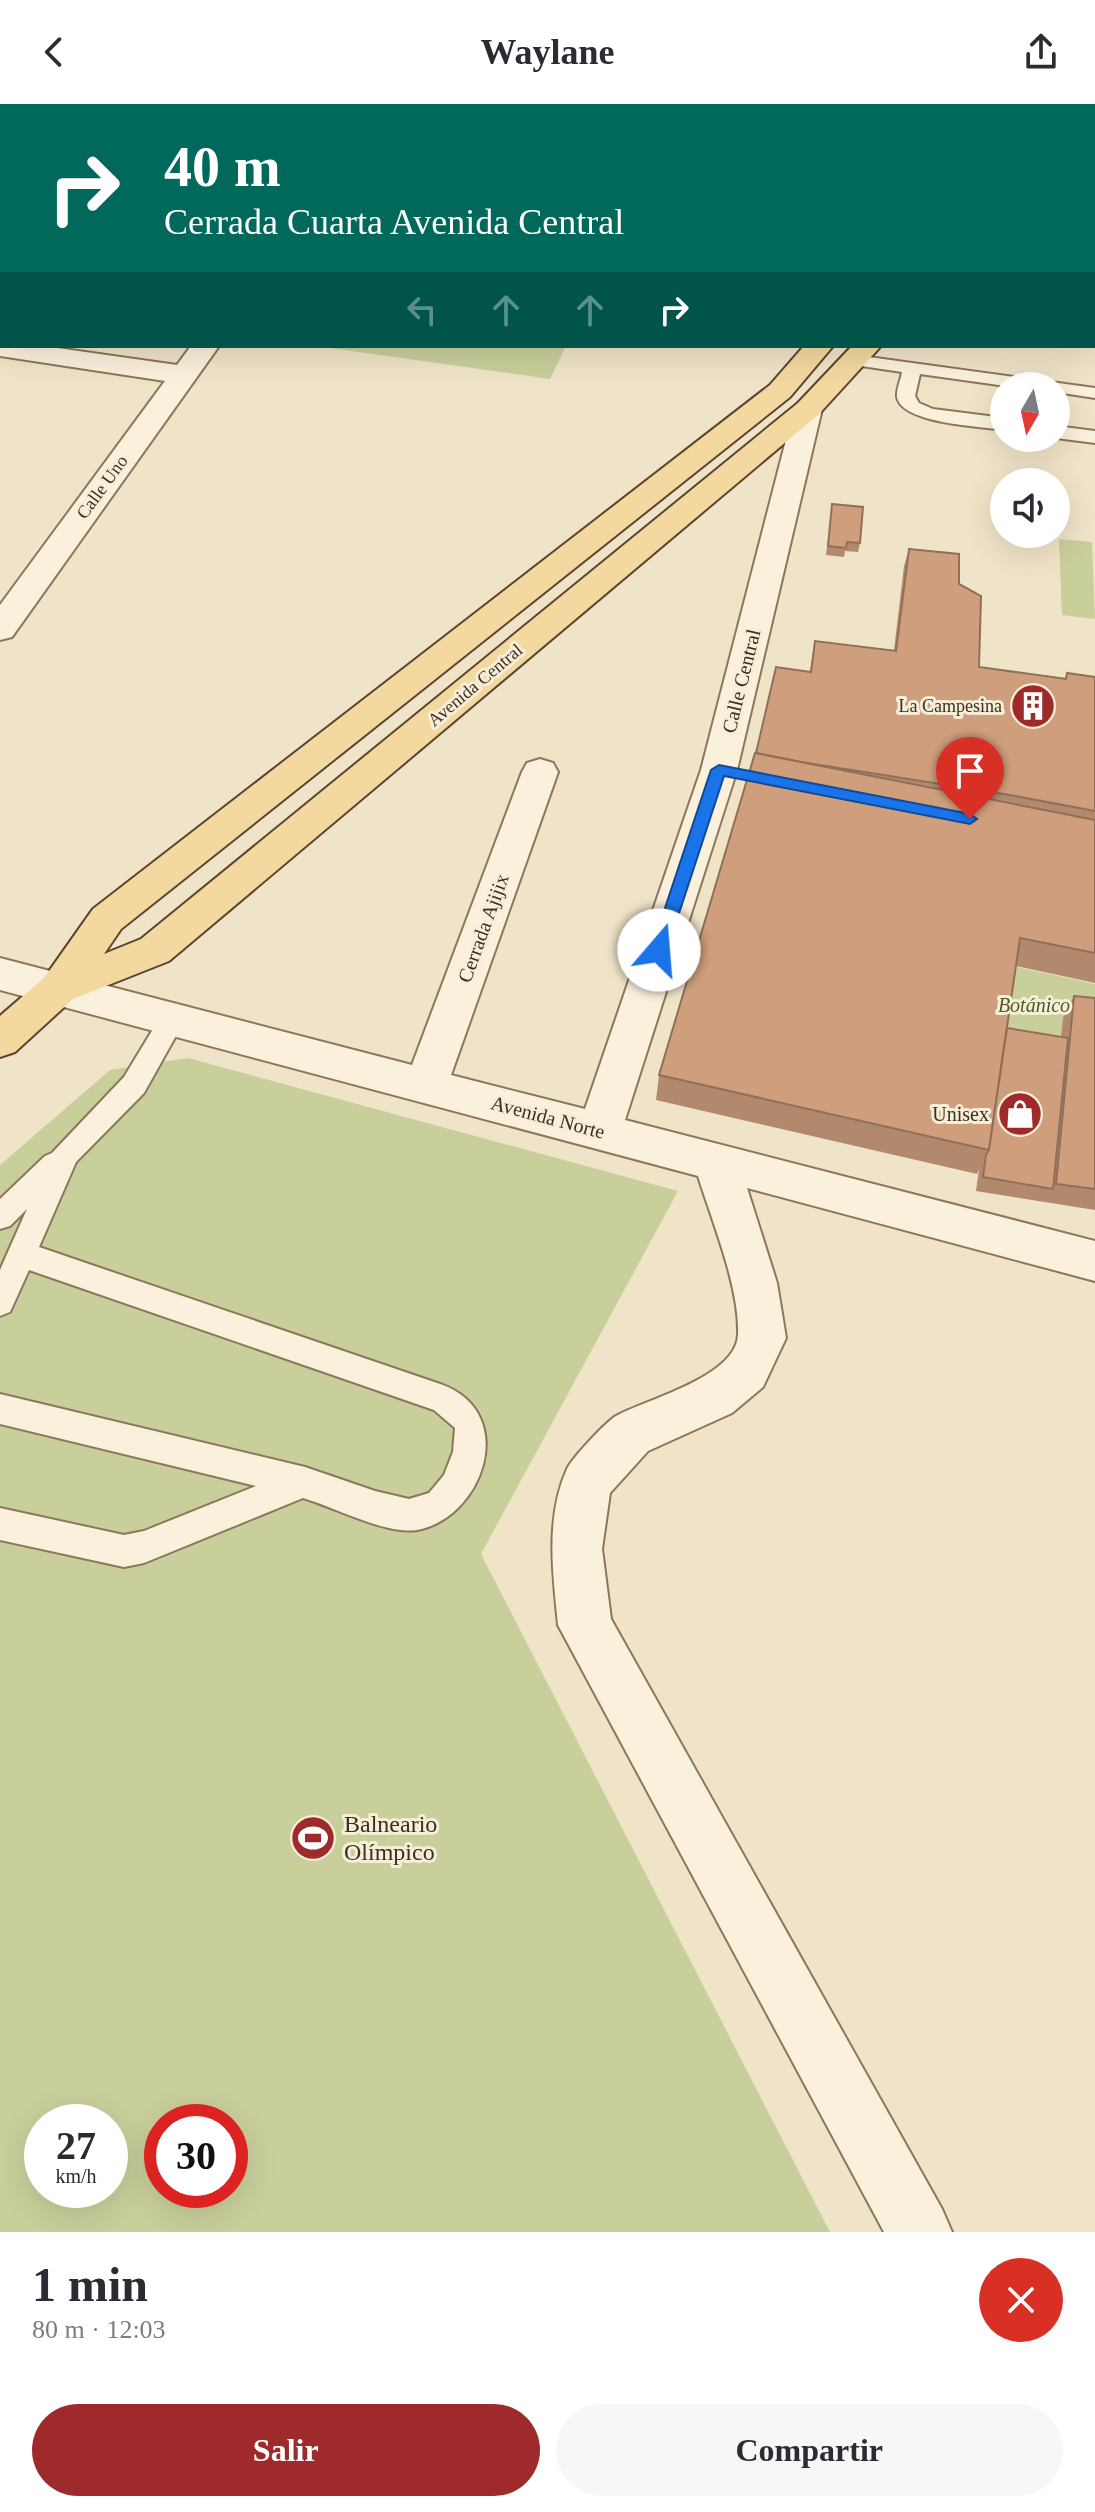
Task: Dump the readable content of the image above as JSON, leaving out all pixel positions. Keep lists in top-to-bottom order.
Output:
{
  "streets": {
    "main road": ["Avenida Central"],
    "street": [
      "Calle Uno",
      "Calle Central",
      "Cerrada Ajijix",
      "Avenida Norte"
    ]
  },
  "crossings": [
    ["Calle Central", "Avenida Central"],
    ["Calle Central", "Avenida Norte"],
    ["Avenida Central", "Avenida Norte"],
    ["Cerrada Ajijix", "Avenida Norte"]
  ],
  "parks": ["Botánico"],
  "places": {
    "building": ["La Campesina"],
    "shop": ["Unisex"],
    "sports": ["Balneario Olímpico"]
  },
  "north": "bottom",
  "page": {
    "header": "Waylane",
    "turn": ["40 m", "Cerrada Cuarta Avenida Central"],
    "speed": "27 km/h",
    "limit": "30",
    "heading": ["1 min", "80 m · 12:03"],
    "buttons": ["Salir", "Compartir"]
  }
}
